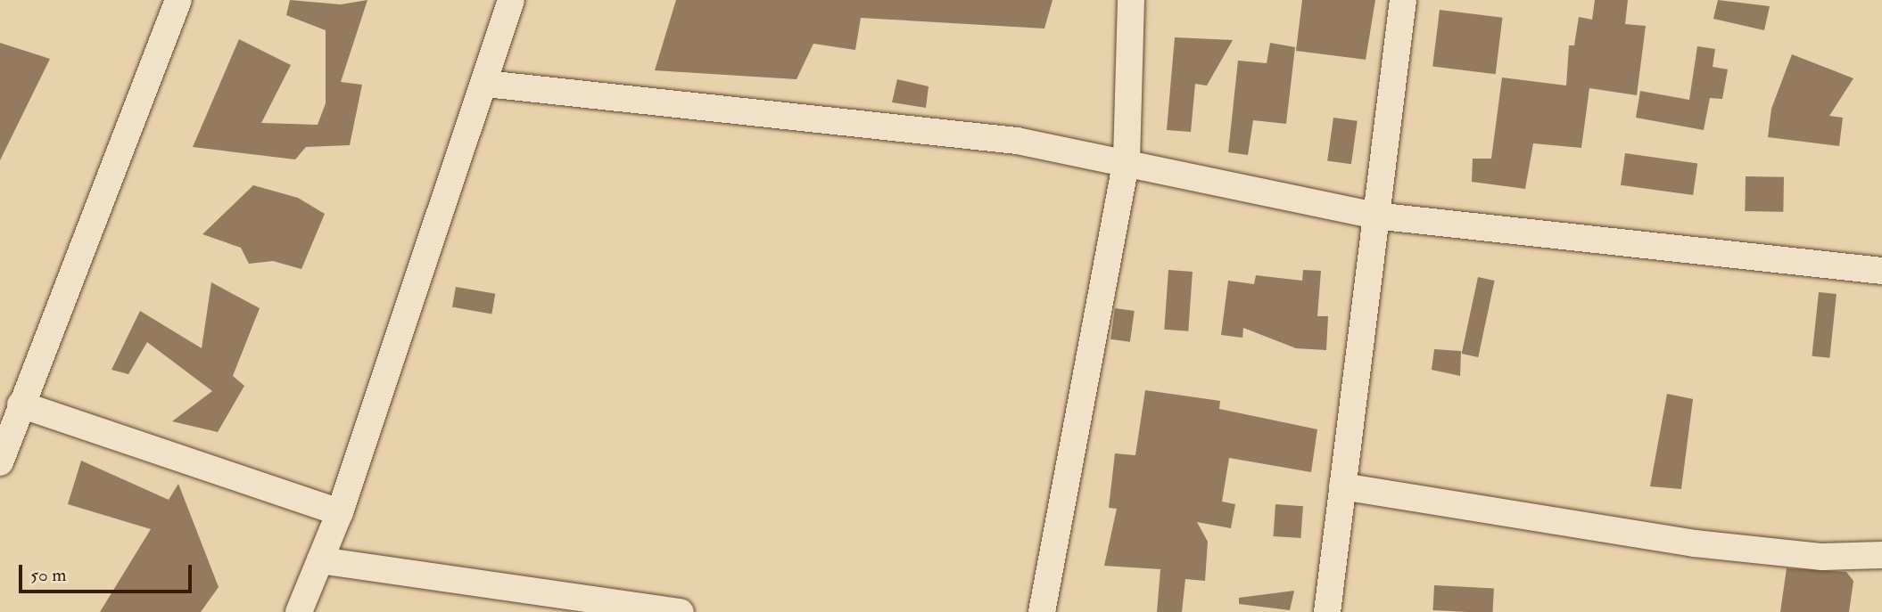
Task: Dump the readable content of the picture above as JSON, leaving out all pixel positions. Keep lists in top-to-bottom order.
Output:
{
  "scale_bar": "50 m"
}
